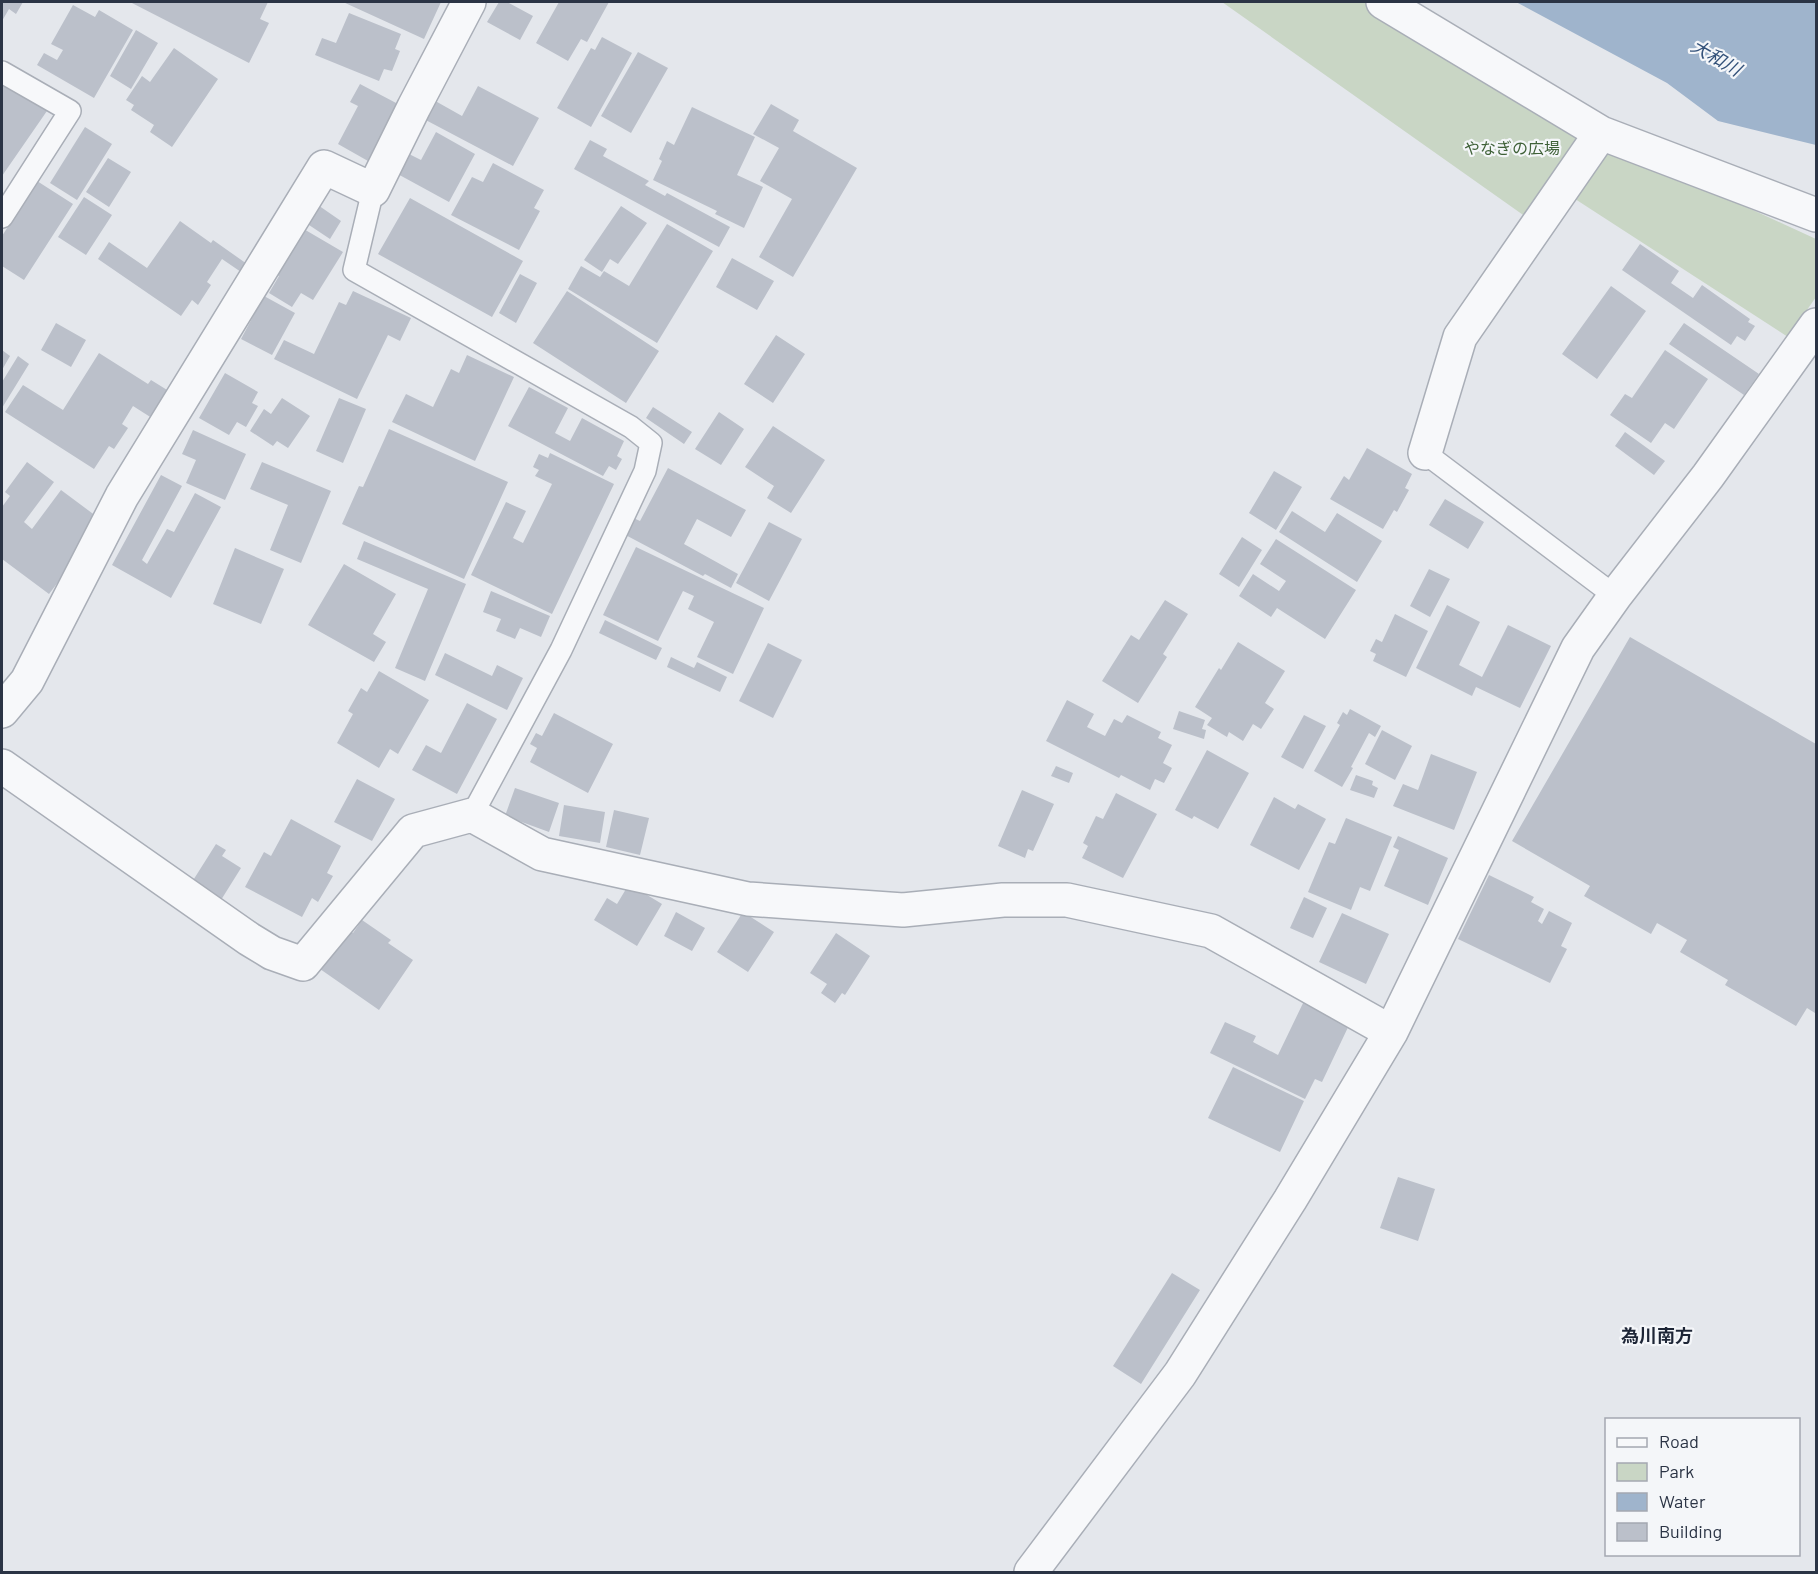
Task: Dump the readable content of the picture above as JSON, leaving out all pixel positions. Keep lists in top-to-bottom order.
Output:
{
  "districts": ["為川南方"],
  "water": ["大和川"],
  "parks": ["やなぎの広場"],
  "legend": [
    "Road",
    "Park",
    "Water",
    "Building"
  ]
}
